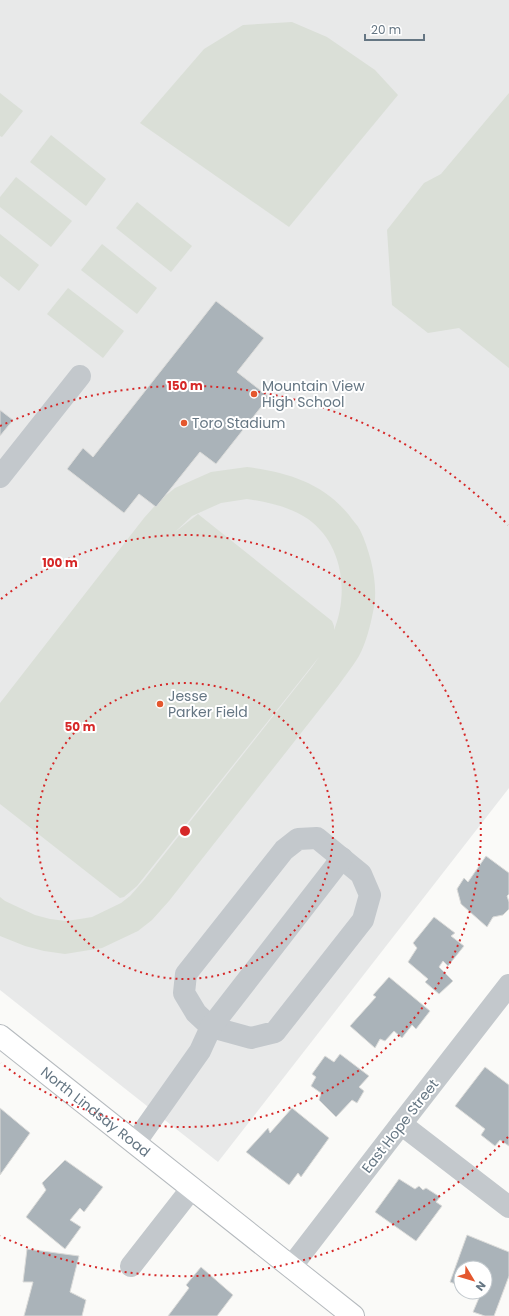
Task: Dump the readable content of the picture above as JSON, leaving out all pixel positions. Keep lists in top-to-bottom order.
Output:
{
  "streets": {
    "main road": ["North Lindsay Road"],
    "street": ["East Hope Street"]
  },
  "crossings": [
    ["North Lindsay Road", "East Hope Street"]
  ],
  "places": ["Mountain View High School", "Toro Stadium", "Jesse Parker Field"],
  "scale_bar": "20 m",
  "north": "bottom right",
  "rings": ["150 m", "100 m", "50 m"]
}
